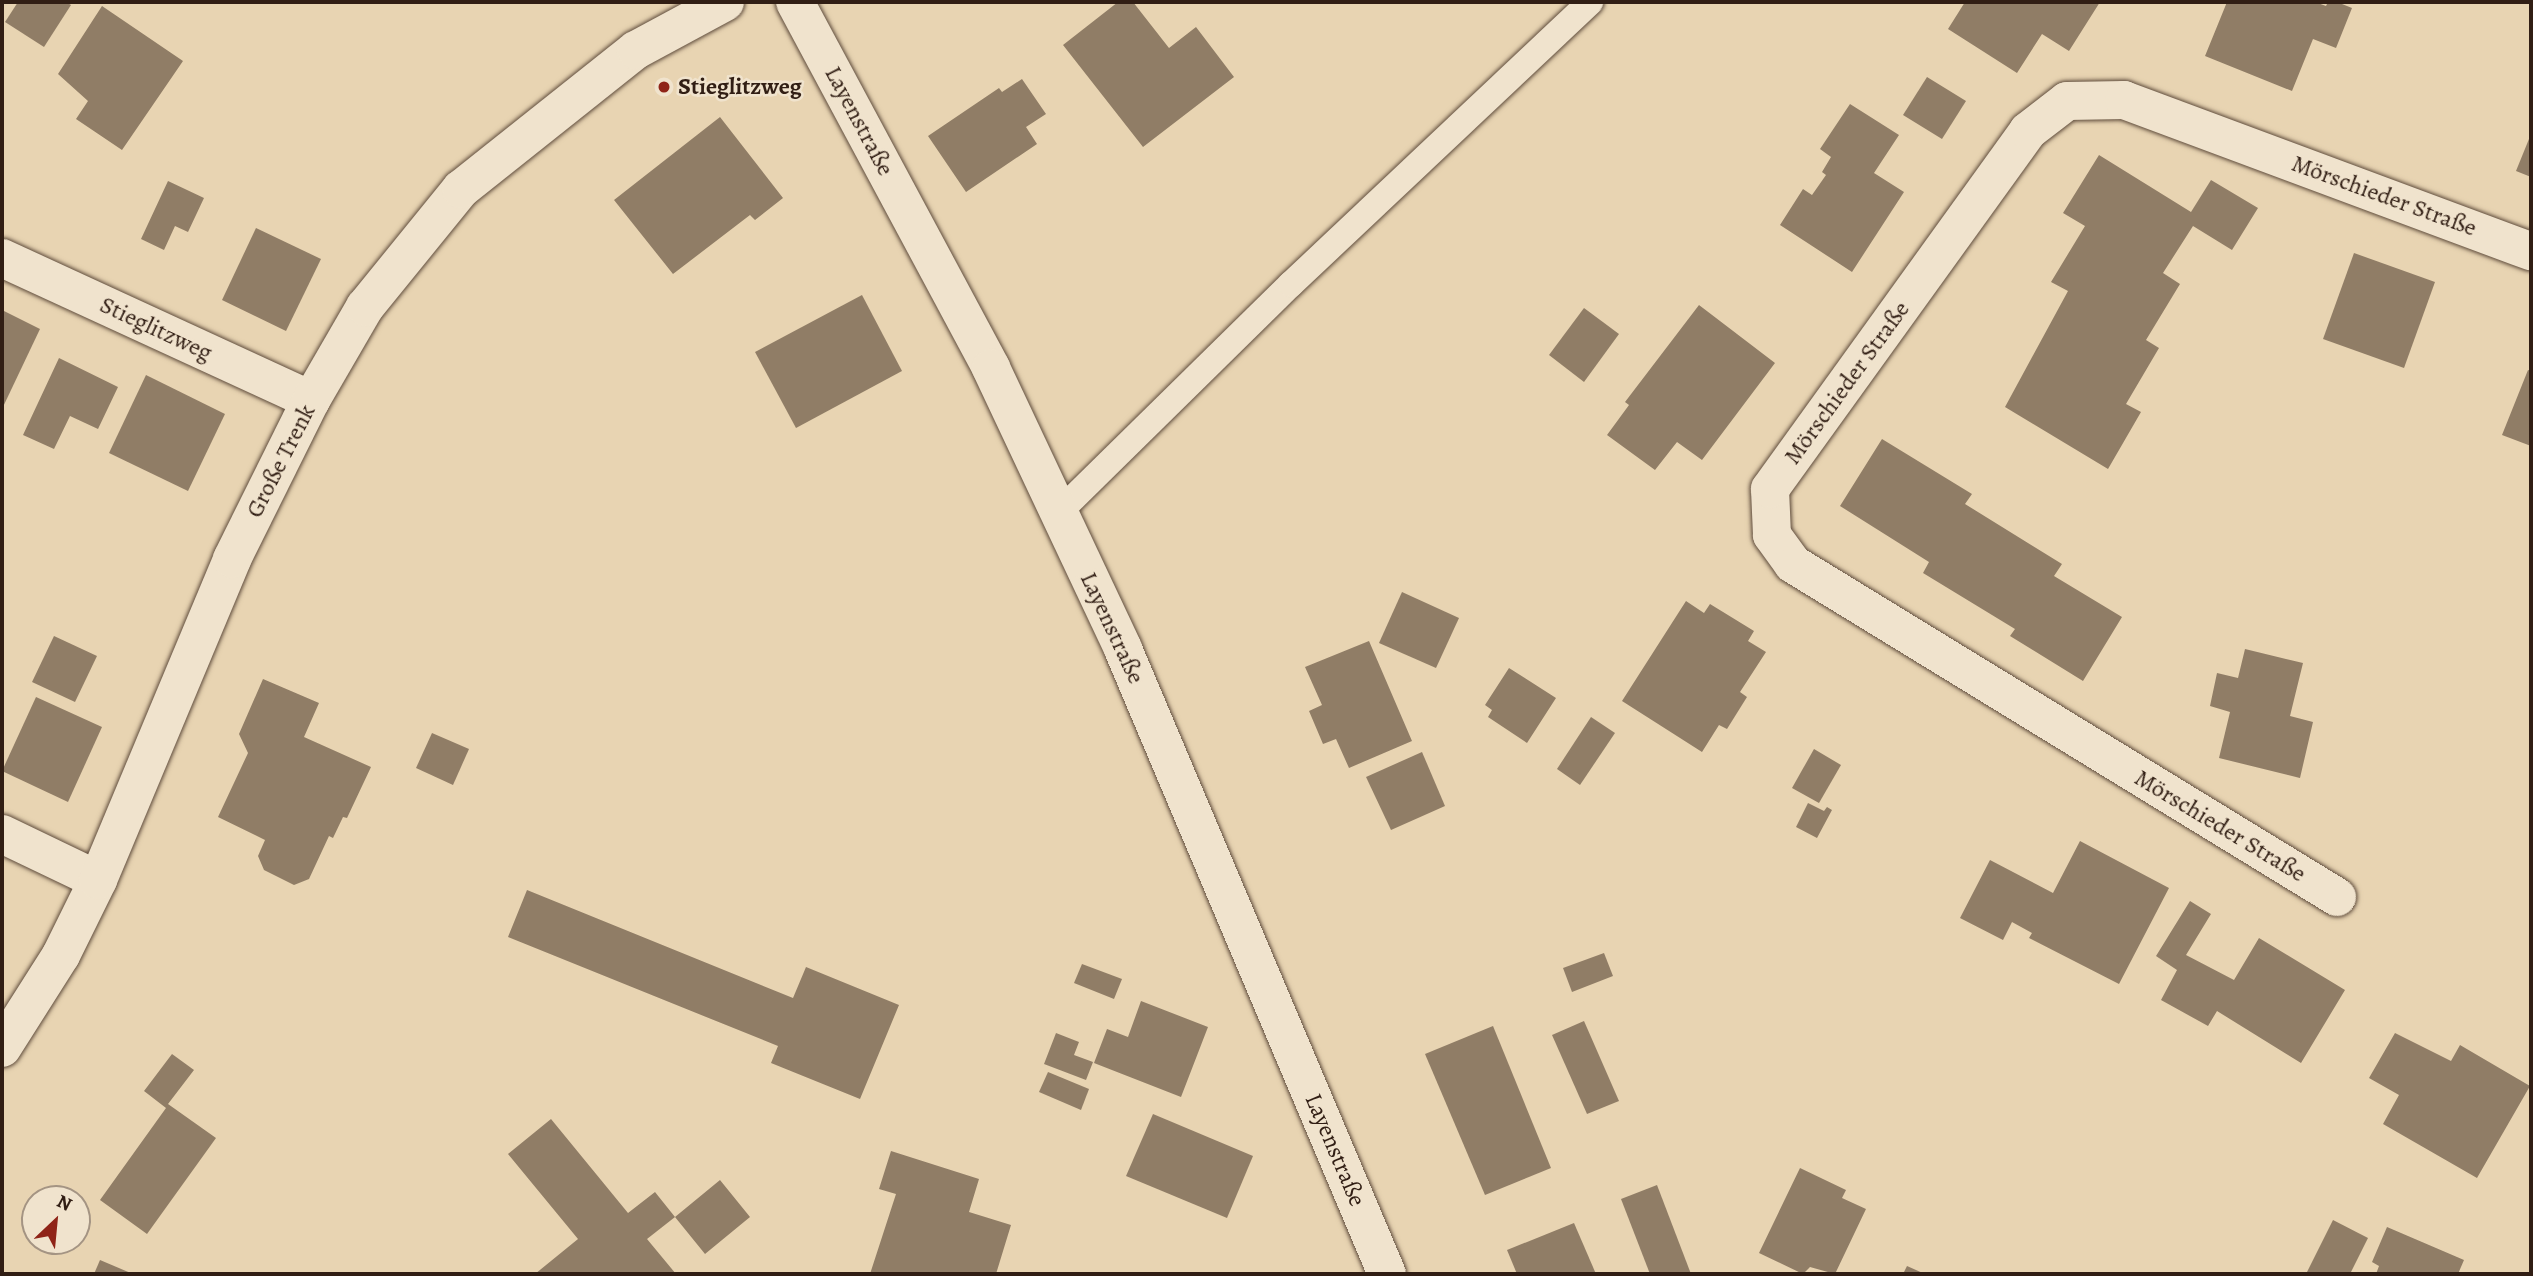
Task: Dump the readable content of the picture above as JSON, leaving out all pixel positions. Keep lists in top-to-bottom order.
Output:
{
  "streets": {
    "street": [
      "Layenstraße",
      "Mörschieder Straße",
      "Stieglitzweg",
      "Große Trenk"
    ]
  },
  "crossings": [
    ["Stieglitzweg", "Große Trenk"]
  ],
  "places": ["Stieglitzweg"],
  "north": "top right"
}
